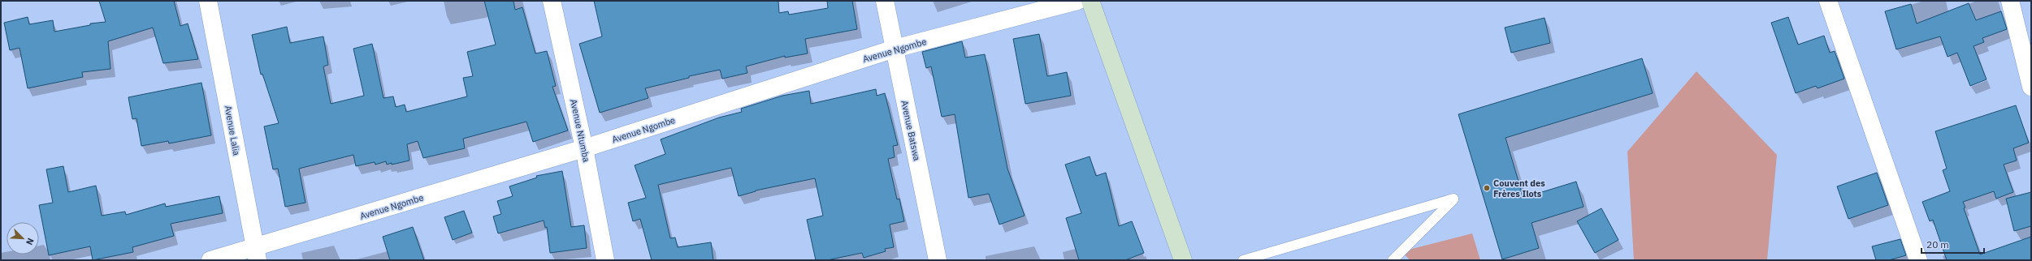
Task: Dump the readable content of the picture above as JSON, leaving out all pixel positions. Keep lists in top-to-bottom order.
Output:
{
  "streets": {
    "street": [
      "Avenue Ngombe",
      "Avenue Lalia",
      "Avenue Ntumba",
      "Avenue Batswa"
    ]
  },
  "crossings": [
    ["Avenue Ngombe", "Avenue Lalia"],
    ["Avenue Ngombe", "Avenue Ntumba"],
    ["Avenue Ngombe", "Avenue Batswa"]
  ],
  "places": ["Couvent des Frères Ilots"],
  "scale_bar": "20 m",
  "north": "bottom right"
}
